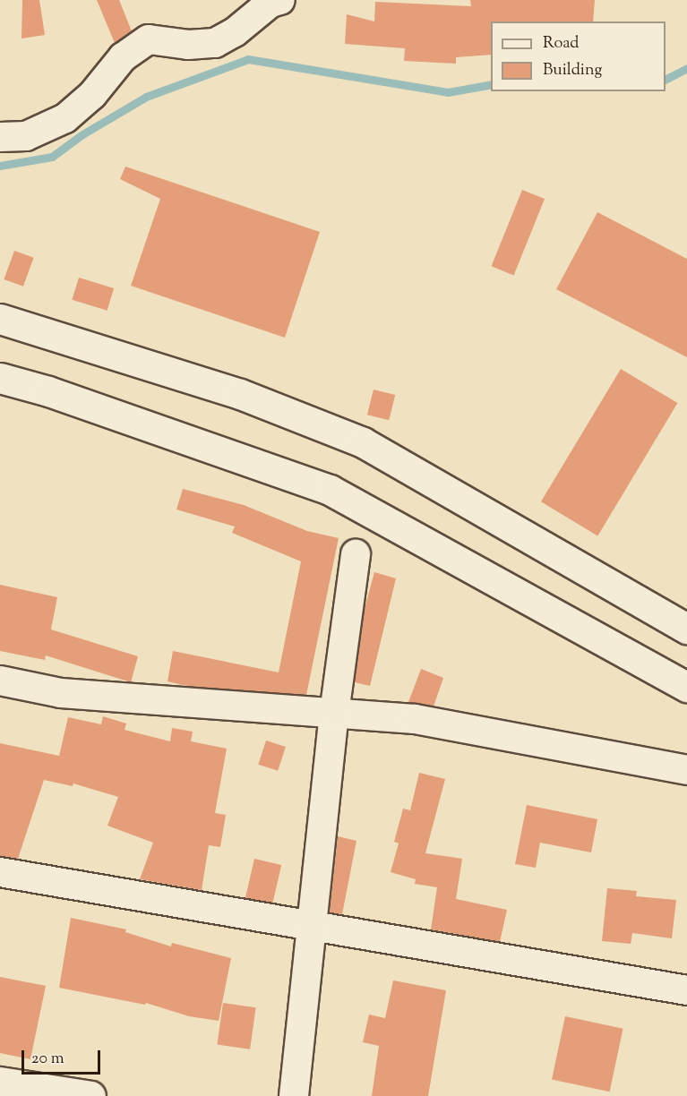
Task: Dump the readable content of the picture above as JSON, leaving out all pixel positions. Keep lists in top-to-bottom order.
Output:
{
  "legend": ["Road", "Building"],
  "scale_bar": "20 m"
}
